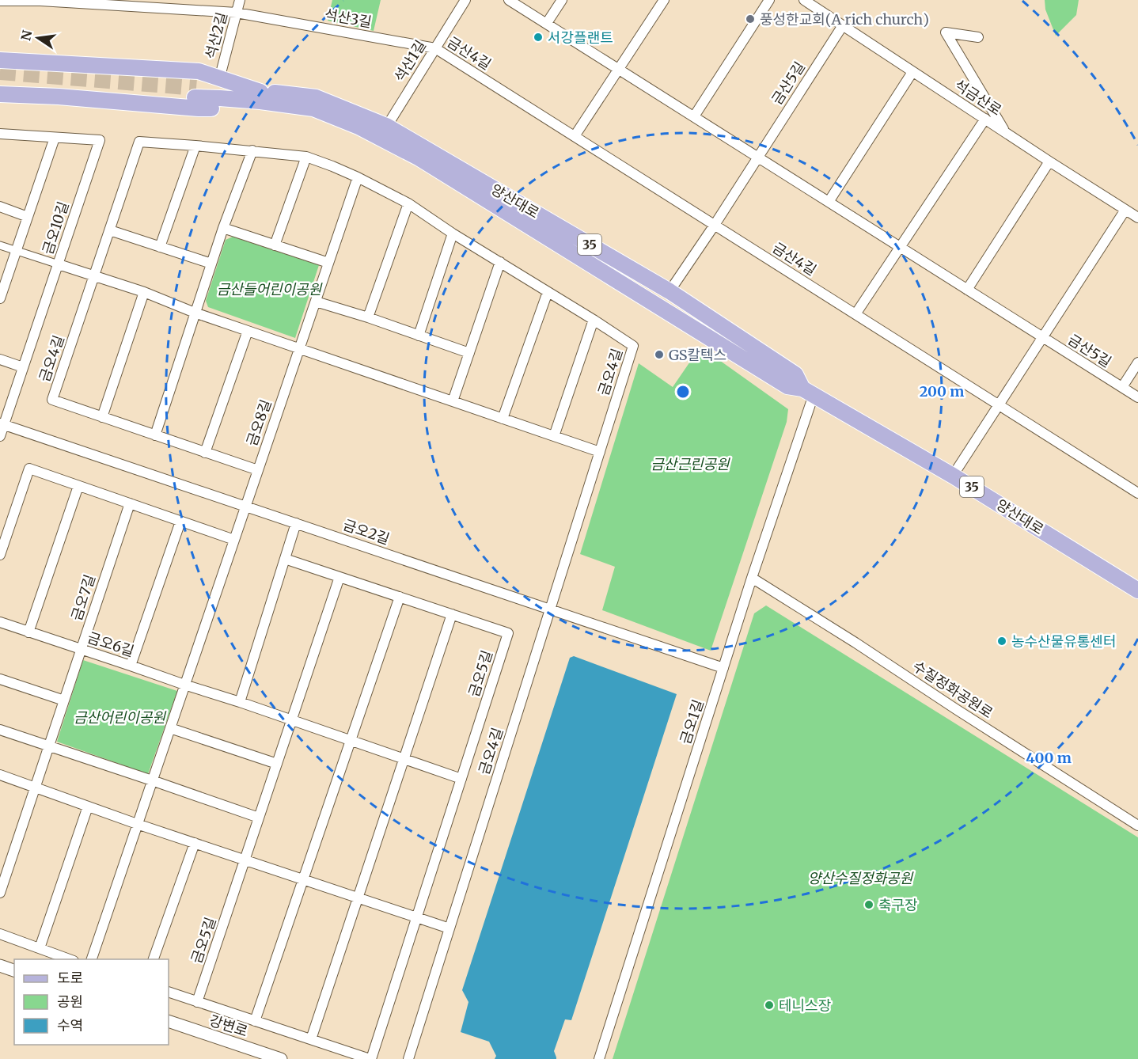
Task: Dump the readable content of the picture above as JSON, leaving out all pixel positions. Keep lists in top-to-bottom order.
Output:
{
  "streets": {
    "main road": ["양산대로", "35"],
    "street": [
      "석산3길",
      "석산2길",
      "금산4길",
      "석산1길",
      "금산5길",
      "석금산로",
      "금오10길",
      "금오4길",
      "금오8길",
      "금오2길",
      "금오7길",
      "금오6길",
      "금오5길",
      "수질정화공원로",
      "금오1길",
      "강변로"
    ]
  },
  "crossings": [
    ["석산3길", "석산2길"],
    ["석산3길", "금산4길"],
    ["석산3길", "석산1길"],
    ["금산4길", "석산1길"],
    ["석산1길", "양산대로"],
    ["금산5길", "석금산로"],
    ["양산대로", "금오1길"],
    ["금오10길", "금오2길"],
    ["금오4길", "금오8길"],
    ["금오4길", "금오2길"],
    ["금오8길", "금오2길"],
    ["금오2길", "금오1길"],
    ["금오7길", "금오6길"],
    ["수질정화공원로", "금오1길"]
  ],
  "parks": [
    "금산들어린이공원",
    "금산근린공원",
    "금산어린이공원",
    "양산수질정화공원"
  ],
  "places": [
    "풍성한교회(A rich church)",
    "서강플랜트",
    "GS칼텍스",
    "농수산물유통센터",
    "축구장",
    "테니스장"
  ],
  "legend": ["도로", "공원", "수역"],
  "north": "left",
  "rings": ["200 m", "400 m"]
}
